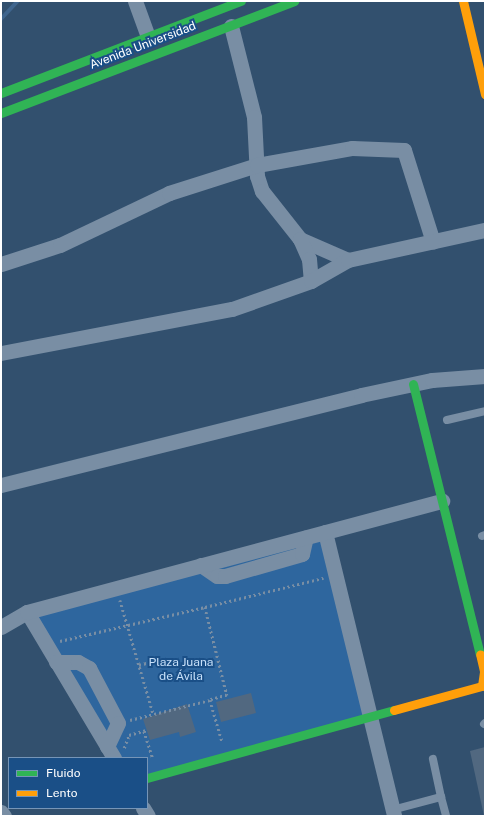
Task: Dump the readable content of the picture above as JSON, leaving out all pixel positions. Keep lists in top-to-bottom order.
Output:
{
  "streets": {
    "street": ["Avenida Universidad"]
  },
  "parks": ["Plaza Juana de Ávila"],
  "legend": ["Fluido", "Lento"]
}
